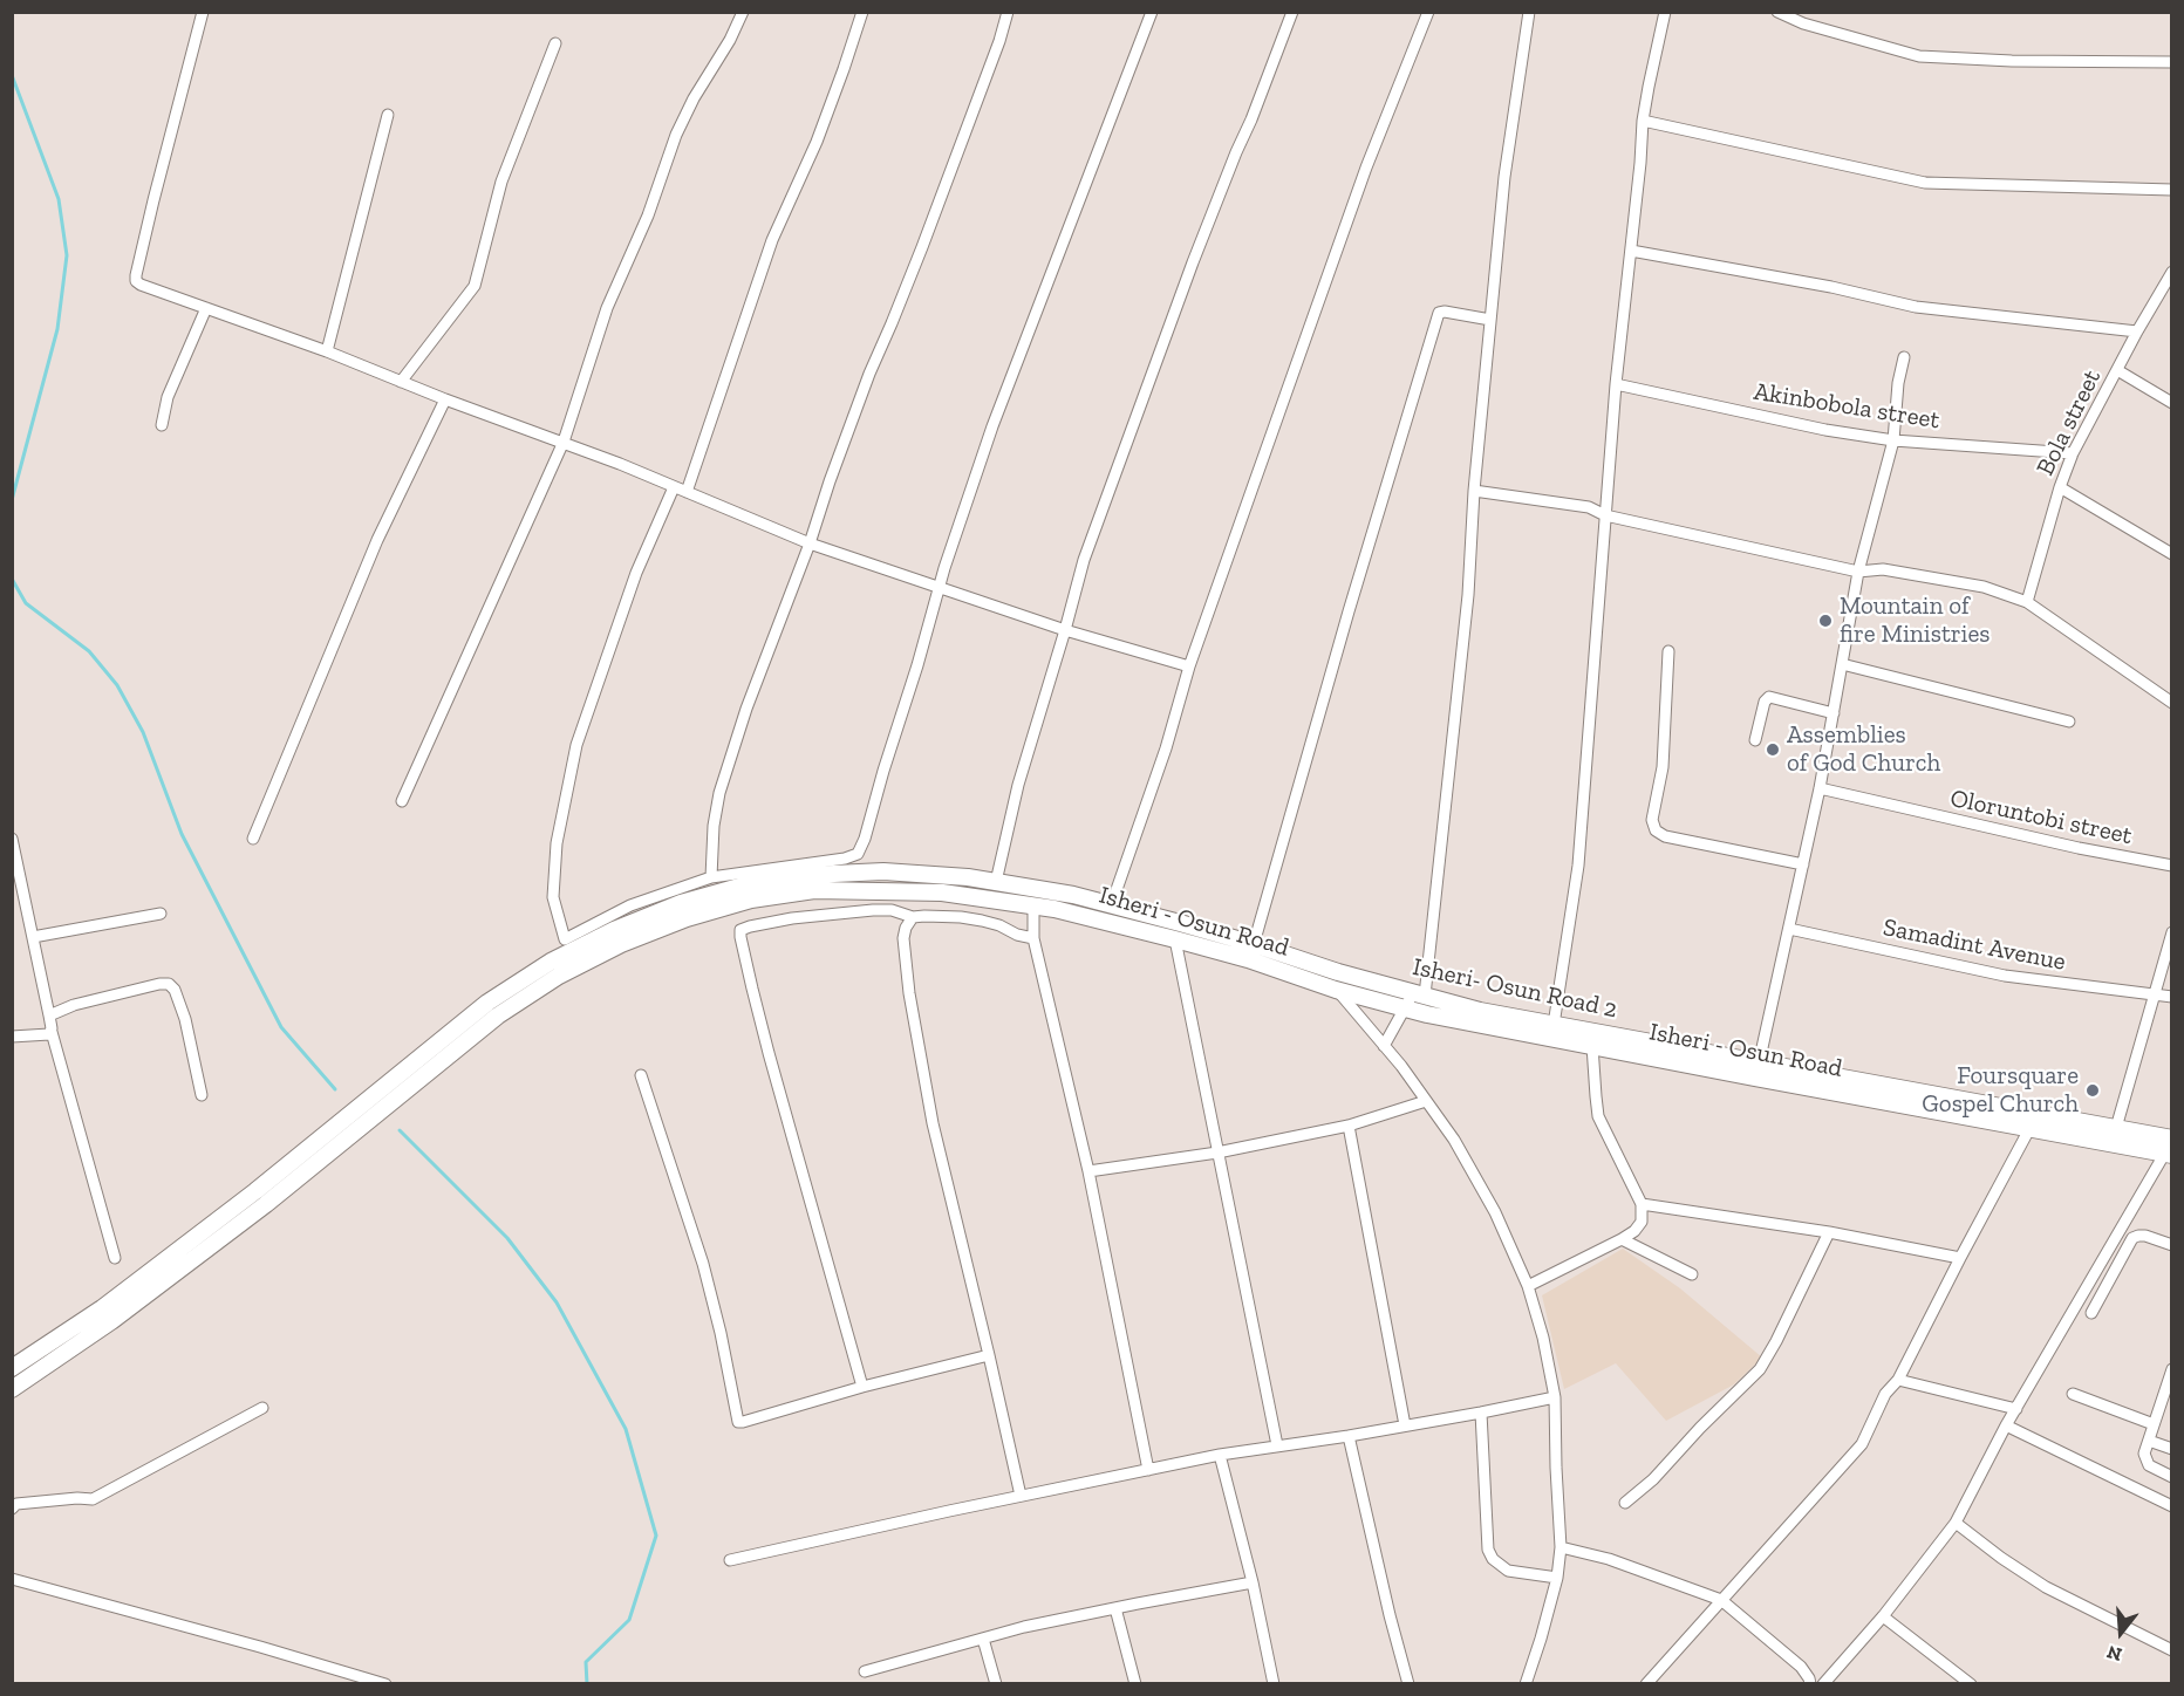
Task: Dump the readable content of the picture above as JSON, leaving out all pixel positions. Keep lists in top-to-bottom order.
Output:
{
  "streets": {
    "main road": ["Isheri - Osun Road", "Isheri- Osun Road 2"],
    "street": [
      "Akinbobola street",
      "Bola street",
      "Oloruntobi street",
      "Samadint Avenue"
    ]
  },
  "crossings": [
    ["Akinbobola street", "Bola street"],
    ["Isheri - Osun Road", "Isheri- Osun Road 2"]
  ],
  "places": ["Mountain of fire Ministries", "Assemblies of God Church", "Foursquare Gospel Church"],
  "north": "bottom"
}
